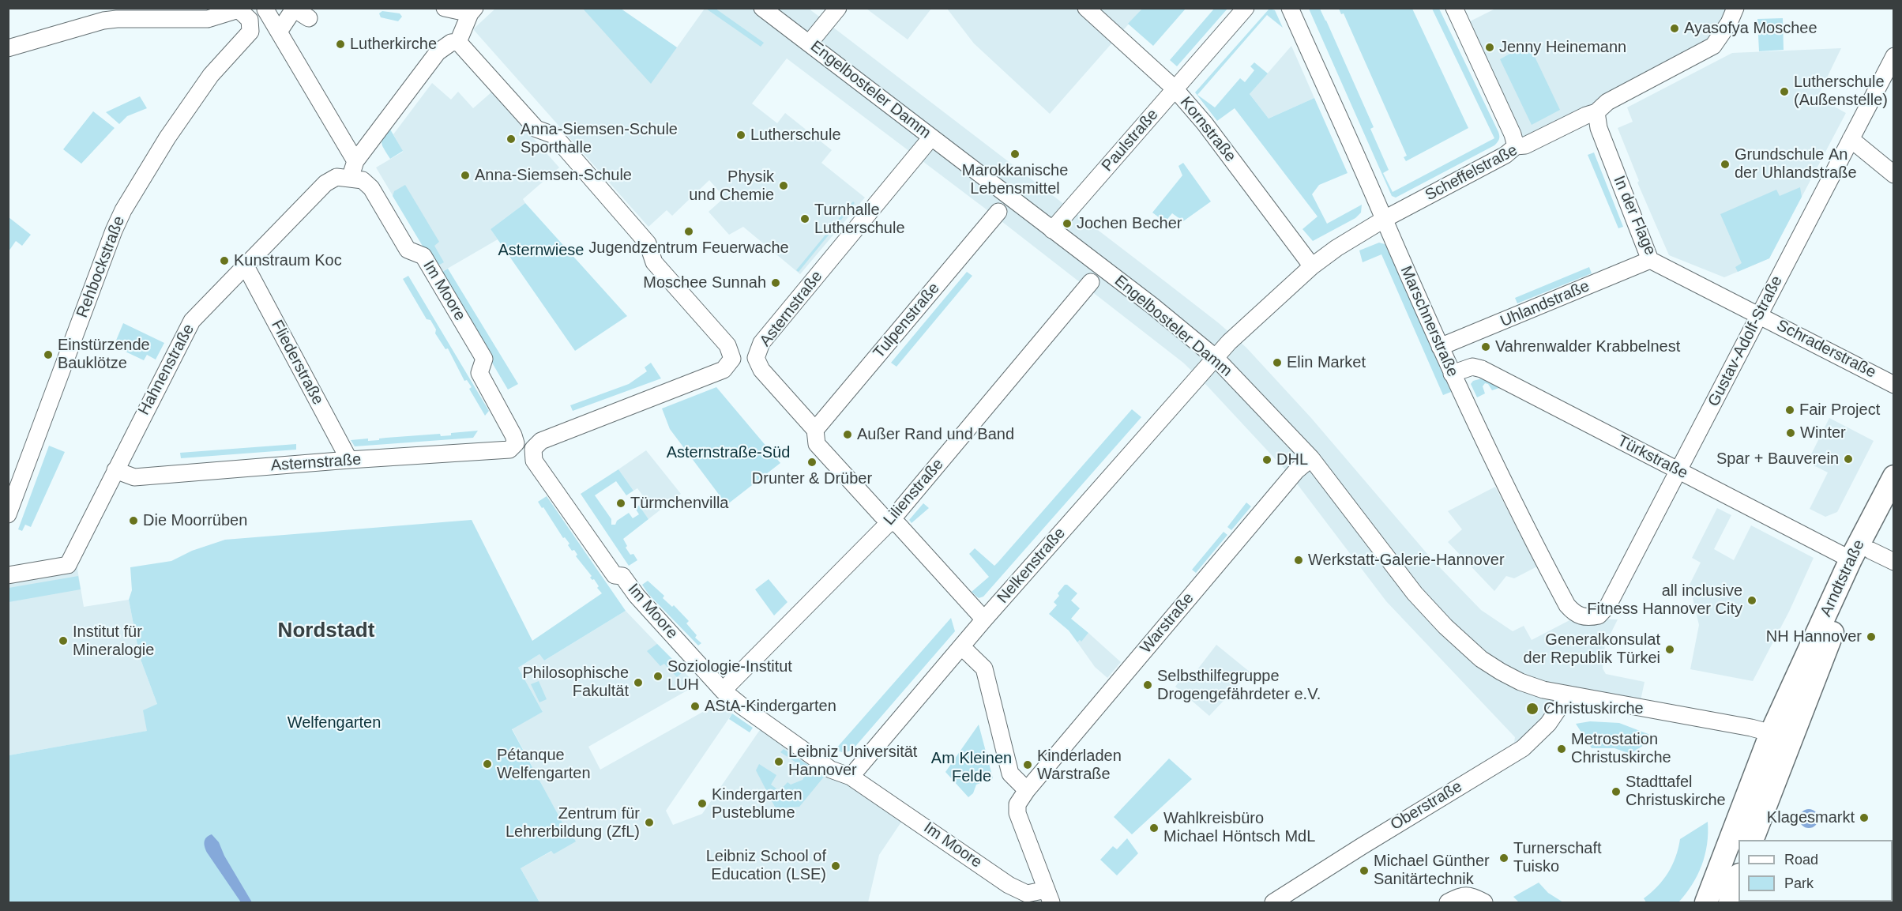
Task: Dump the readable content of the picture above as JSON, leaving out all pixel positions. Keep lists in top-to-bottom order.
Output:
{
  "streets": {
    "main road": ["Arndtstraße"],
    "street": [
      "Engelbosteler Damm",
      "Kornstraße",
      "Paulstraße",
      "Scheffelstraße",
      "In der Flage",
      "Rehbockstraße",
      "Im Moore",
      "Uhlandstraße",
      "Asternstraße",
      "Tulpenstraße",
      "Marschnerstraße",
      "Gustav-Adolf-Straße",
      "Schraderstraße",
      "Fliederstraße",
      "Hahnenstraße",
      "Türkstraße",
      "Lilienstraße",
      "Nelkenstraße",
      "Warstraße",
      "Oberstraße"
    ]
  },
  "crossings": [
    ["Engelbosteler Damm", "Paulstraße"],
    ["Engelbosteler Damm", "Scheffelstraße"],
    ["Engelbosteler Damm", "Asternstraße"],
    ["Engelbosteler Damm", "Nelkenstraße"],
    ["Engelbosteler Damm", "Arndtstraße"],
    ["Engelbosteler Damm", "Warstraße"],
    ["Engelbosteler Damm", "Oberstraße"],
    ["Kornstraße", "Paulstraße"],
    ["Kornstraße", "Scheffelstraße"],
    ["Scheffelstraße", "In der Flage"],
    ["Scheffelstraße", "Marschnerstraße"],
    ["Scheffelstraße", "Nelkenstraße"],
    ["In der Flage", "Uhlandstraße"],
    ["In der Flage", "Gustav-Adolf-Straße"],
    ["In der Flage", "Schraderstraße"],
    ["Im Moore", "Asternstraße"],
    ["Im Moore", "Hahnenstraße"],
    ["Im Moore", "Lilienstraße"],
    ["Im Moore", "Nelkenstraße"],
    ["Uhlandstraße", "Marschnerstraße"],
    ["Asternstraße", "Fliederstraße"],
    ["Asternstraße", "Hahnenstraße"],
    ["Marschnerstraße", "Gustav-Adolf-Straße"],
    ["Marschnerstraße", "Türkstraße"],
    ["Gustav-Adolf-Straße", "Schraderstraße"],
    ["Gustav-Adolf-Straße", "Türkstraße"],
    ["Fliederstraße", "Hahnenstraße"],
    ["Türkstraße", "Arndtstraße"]
  ],
  "districts": ["Nordstadt"],
  "parks": [
    "Asternwiese",
    "Asternstraße-Süd",
    "Welfengarten",
    "Am Kleinen Felde"
  ],
  "places": [
    "Ayasofya Moschee",
    "Lutherkirche",
    "Jenny Heinemann",
    "Lutherschule (Außenstelle)",
    "Lutherschule",
    "Anna-Siemsen-Schule Sporthalle",
    "Marokkanische Lebensmittel",
    "Grundschule An der Uhlandstraße",
    "Anna-Siemsen-Schule",
    "Physik und Chemie",
    "Turnhalle Lutherschule",
    "Jochen Becher",
    "Jugendzentrum Feuerwache",
    "Kunstraum Koc",
    "Moschee Sunnah",
    "Vahrenwalder Krabbelnest",
    "Einstürzende Bauklötze",
    "Elin Market",
    "Fair Project",
    "Winter",
    "Außer Rand und Band",
    "Spar + Bauverein",
    "DHL",
    "Drunter & Drüber",
    "Türmchenvilla",
    "Die Moorrüben",
    "Werkstatt-Galerie-Hannover",
    "all inclusive Fitness Hannover City",
    "NH Hannover",
    "Institut für Mineralogie",
    "Generalkonsulat der Republik Türkei",
    "Soziologie-Institut LUH",
    "Philosophische Fakultät",
    "Selbsthilfegruppe Drogengefährdeter e.V.",
    "AStA-Kindergarten",
    "Christuskirche",
    "Metrostation Christuskirche",
    "Leibniz Universität Hannover",
    "Pétanque Welfengarten",
    "Kinderladen Warstraße",
    "Stadttafel Christuskirche",
    "Kindergarten Pusteblume",
    "Klagesmarkt",
    "Zentrum für Lehrerbildung (ZfL)",
    "Wahlkreisbüro Michael Höntsch MdL",
    "Turnerschaft Tuisko",
    "Leibniz School of Education (LSE)",
    "Michael Günther Sanitärtechnik"
  ],
  "legend": ["Road", "Park"]
}
